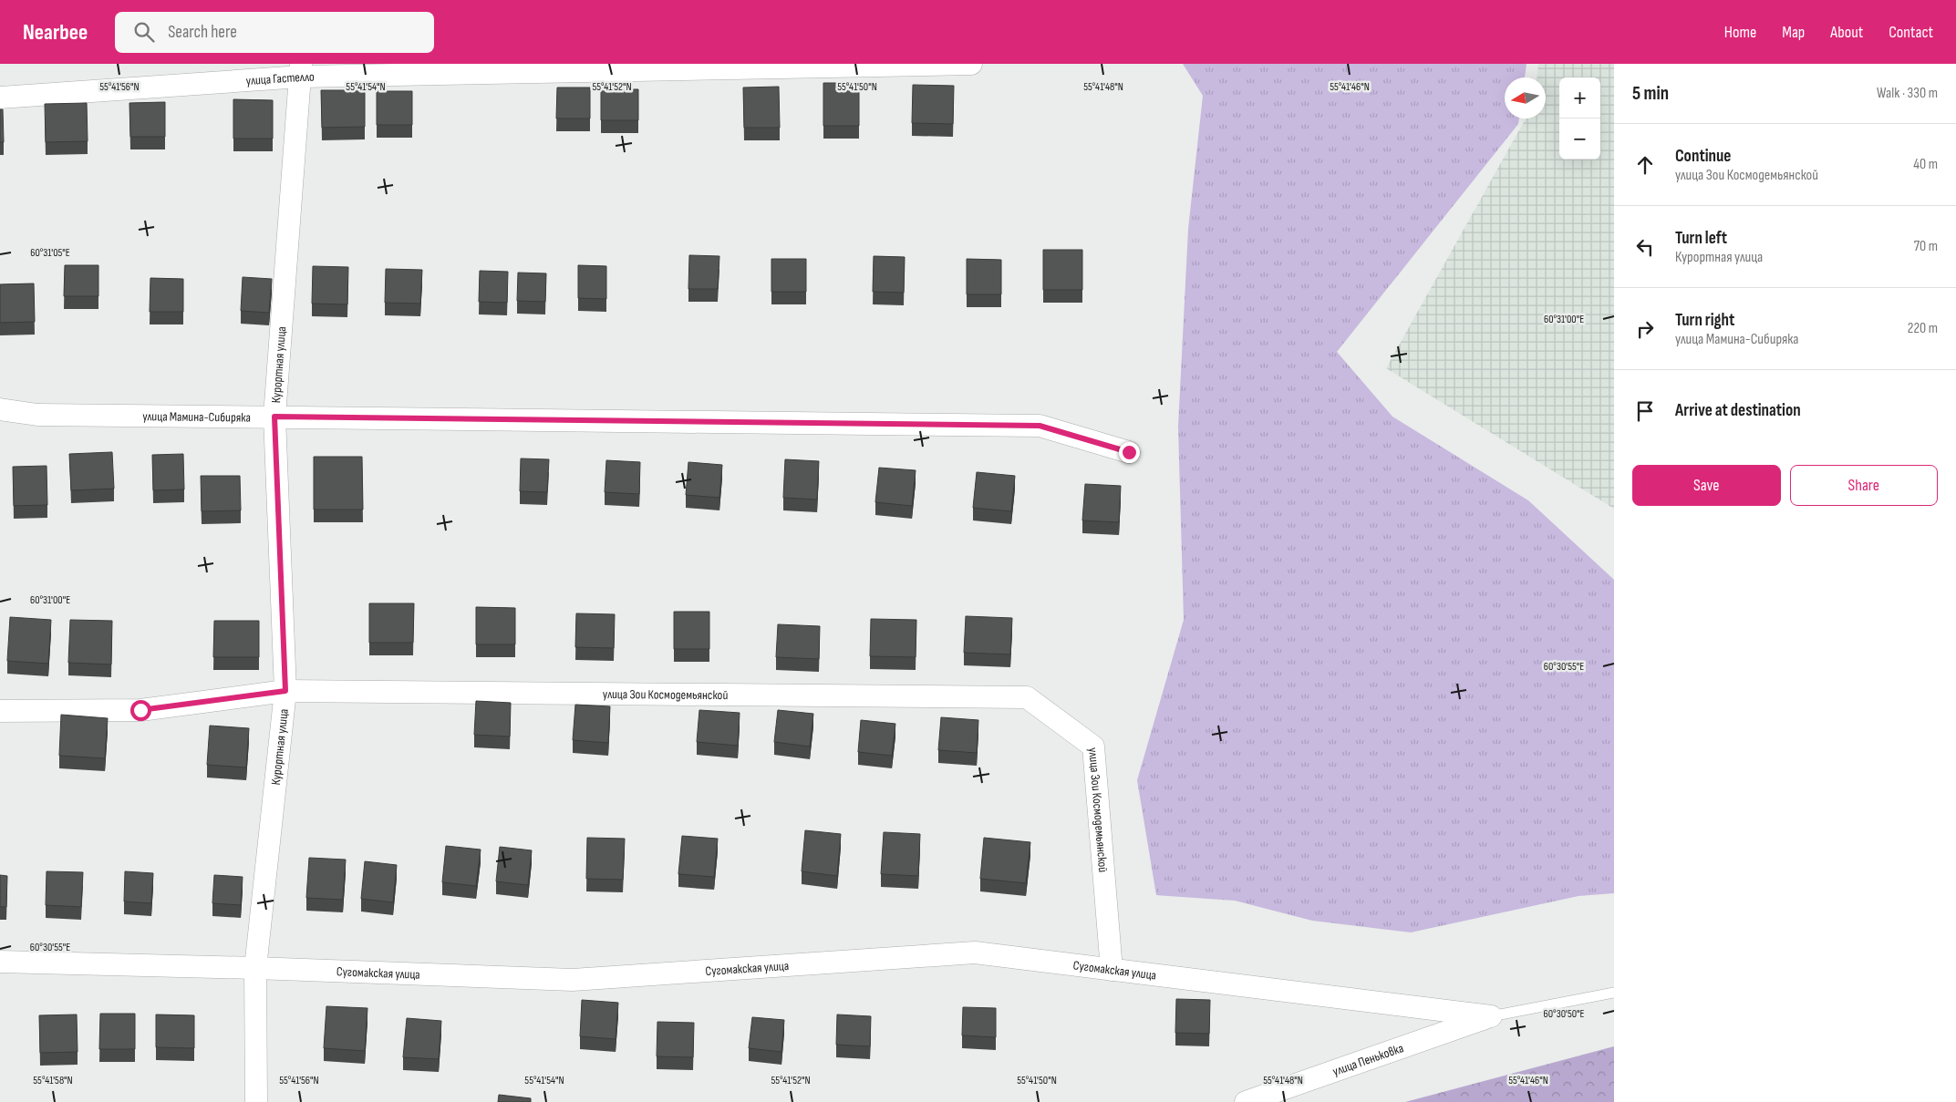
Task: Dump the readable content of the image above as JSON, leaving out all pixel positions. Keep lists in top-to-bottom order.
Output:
{
  "streets": {
    "street": [
      "улица Гастелло",
      "Курортная улица",
      "улица Мамина-Сибиряка",
      "улица Зои Космодемьянской",
      "Сугомакская улица",
      "улица Пеньковка"
    ]
  },
  "crossings": [
    ["улица Гастелло", "Курортная улица"],
    ["Курортная улица", "улица Мамина-Сибиряка"],
    ["Курортная улица", "улица Зои Космодемьянской"],
    ["Курортная улица", "Сугомакская улица"],
    ["улица Зои Космодемьянской", "Сугомакская улица"],
    ["Сугомакская улица", "улица Пеньковка"]
  ],
  "north": "left",
  "page": {
    "header": "Nearbee",
    "search": "Search here",
    "nav": [
      "Home",
      "Map",
      "About",
      "Contact"
    ],
    "heading": ["5 min", "Walk · 330 m"],
    "map_buttons": ["+", "−"],
    "list": [
      ["Continue", "улица Зои Космодемьянской", "40 m"],
      ["Turn left", "Курортная улица", "70 m"],
      ["Turn right", "улица Мамина-Сибиряка", "220 m"],
      "Arrive at destination"
    ],
    "buttons": ["Save", "Share"]
  },
  "coordinates": [
    "55°41'56\"N",
    "55°41'54\"N",
    "55°41'52\"N",
    "55°41'50\"N",
    "55°41'48\"N",
    "55°41'46\"N",
    "60°31'05\"E",
    "60°31'00\"E",
    "60°30'55\"E",
    "60°30'50\"E",
    "55°41'58\"N"
  ]
}
